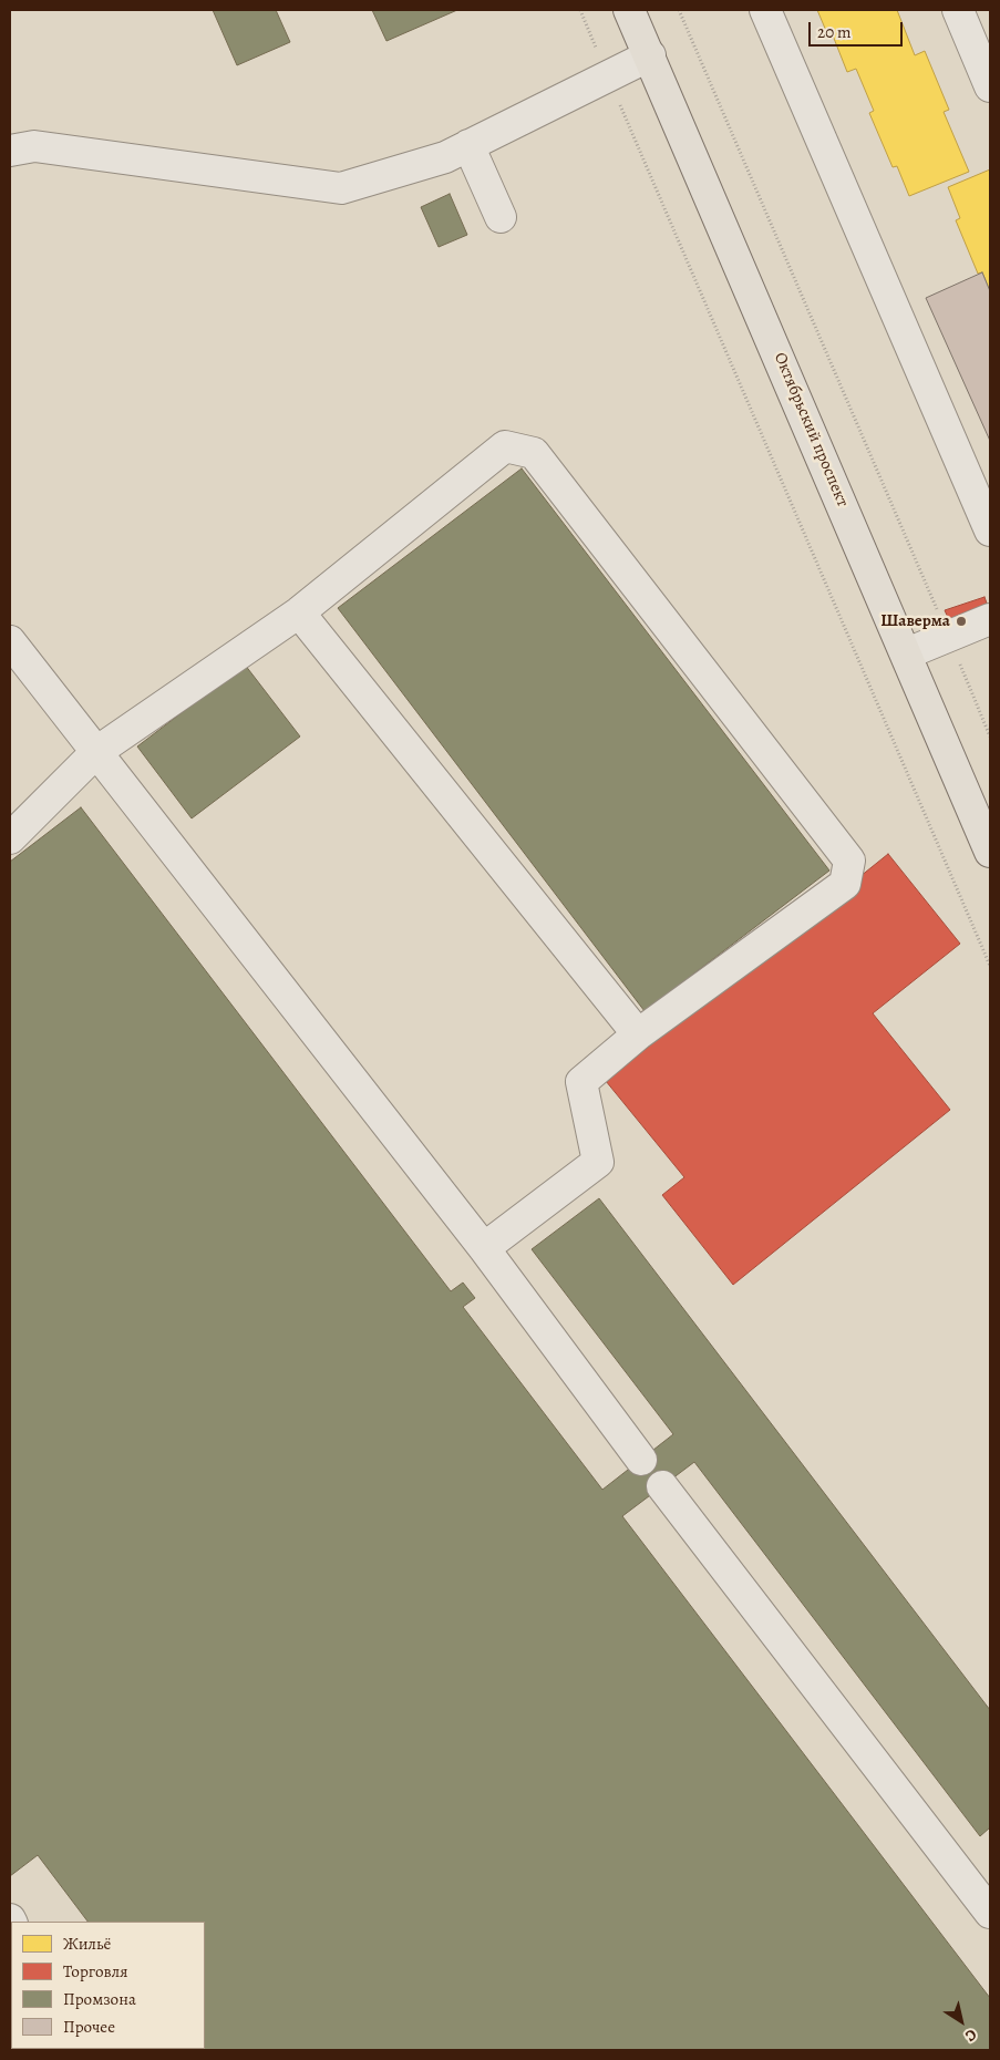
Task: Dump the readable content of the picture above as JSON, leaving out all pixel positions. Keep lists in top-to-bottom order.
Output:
{
  "streets": {
    "main road": ["Октябрьский проспект"]
  },
  "places": ["Шаверма"],
  "legend": [
    "Жильё",
    "Торговля",
    "Промзона",
    "Прочее"
  ],
  "scale_bar": "20 m",
  "north": "bottom right"
}
